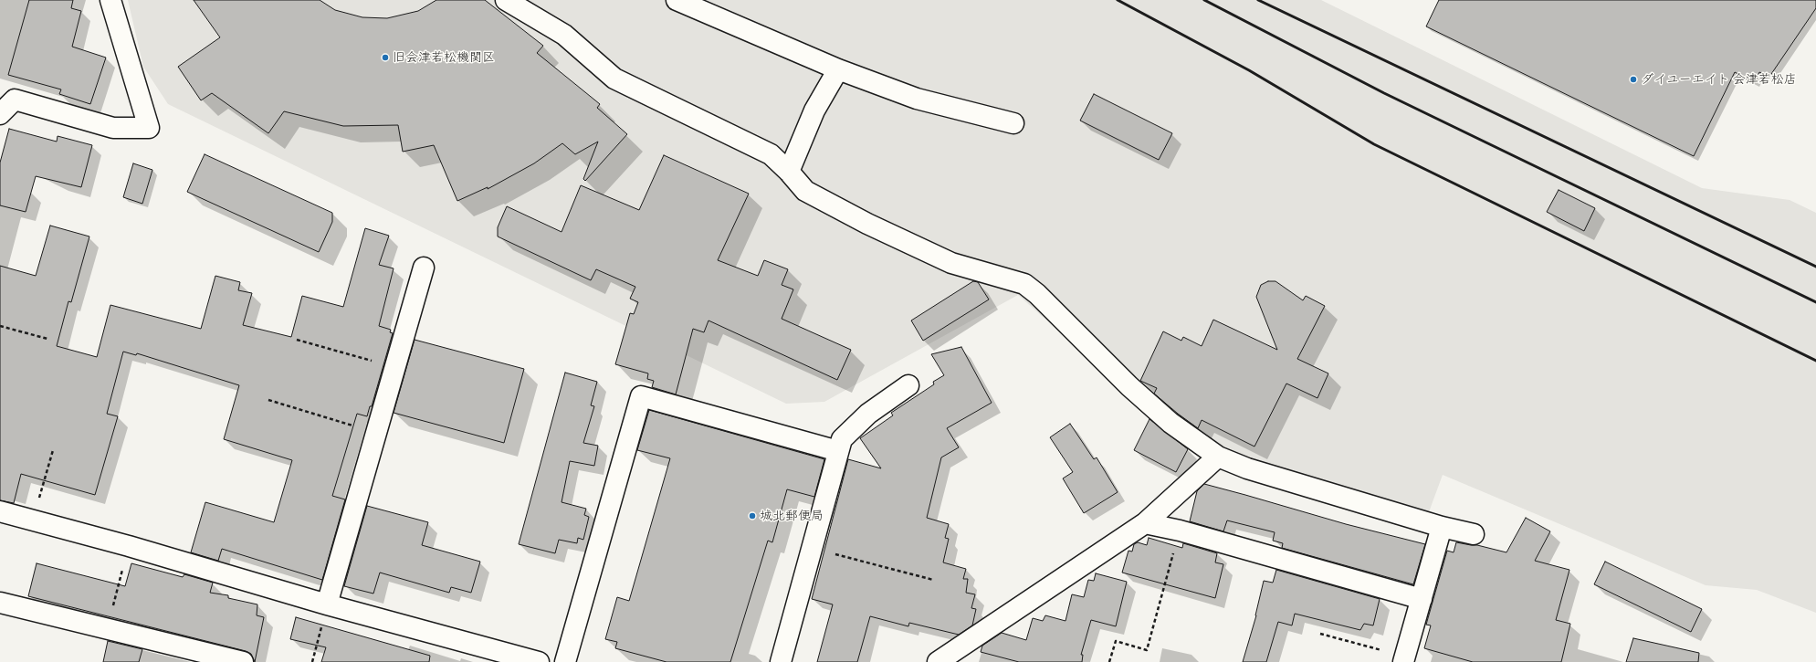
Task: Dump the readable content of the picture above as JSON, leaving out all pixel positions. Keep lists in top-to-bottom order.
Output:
{
  "places": ["旧会津若松機関区", "ダイユーエイト 会津若松店", "城北郵便局"]
}
